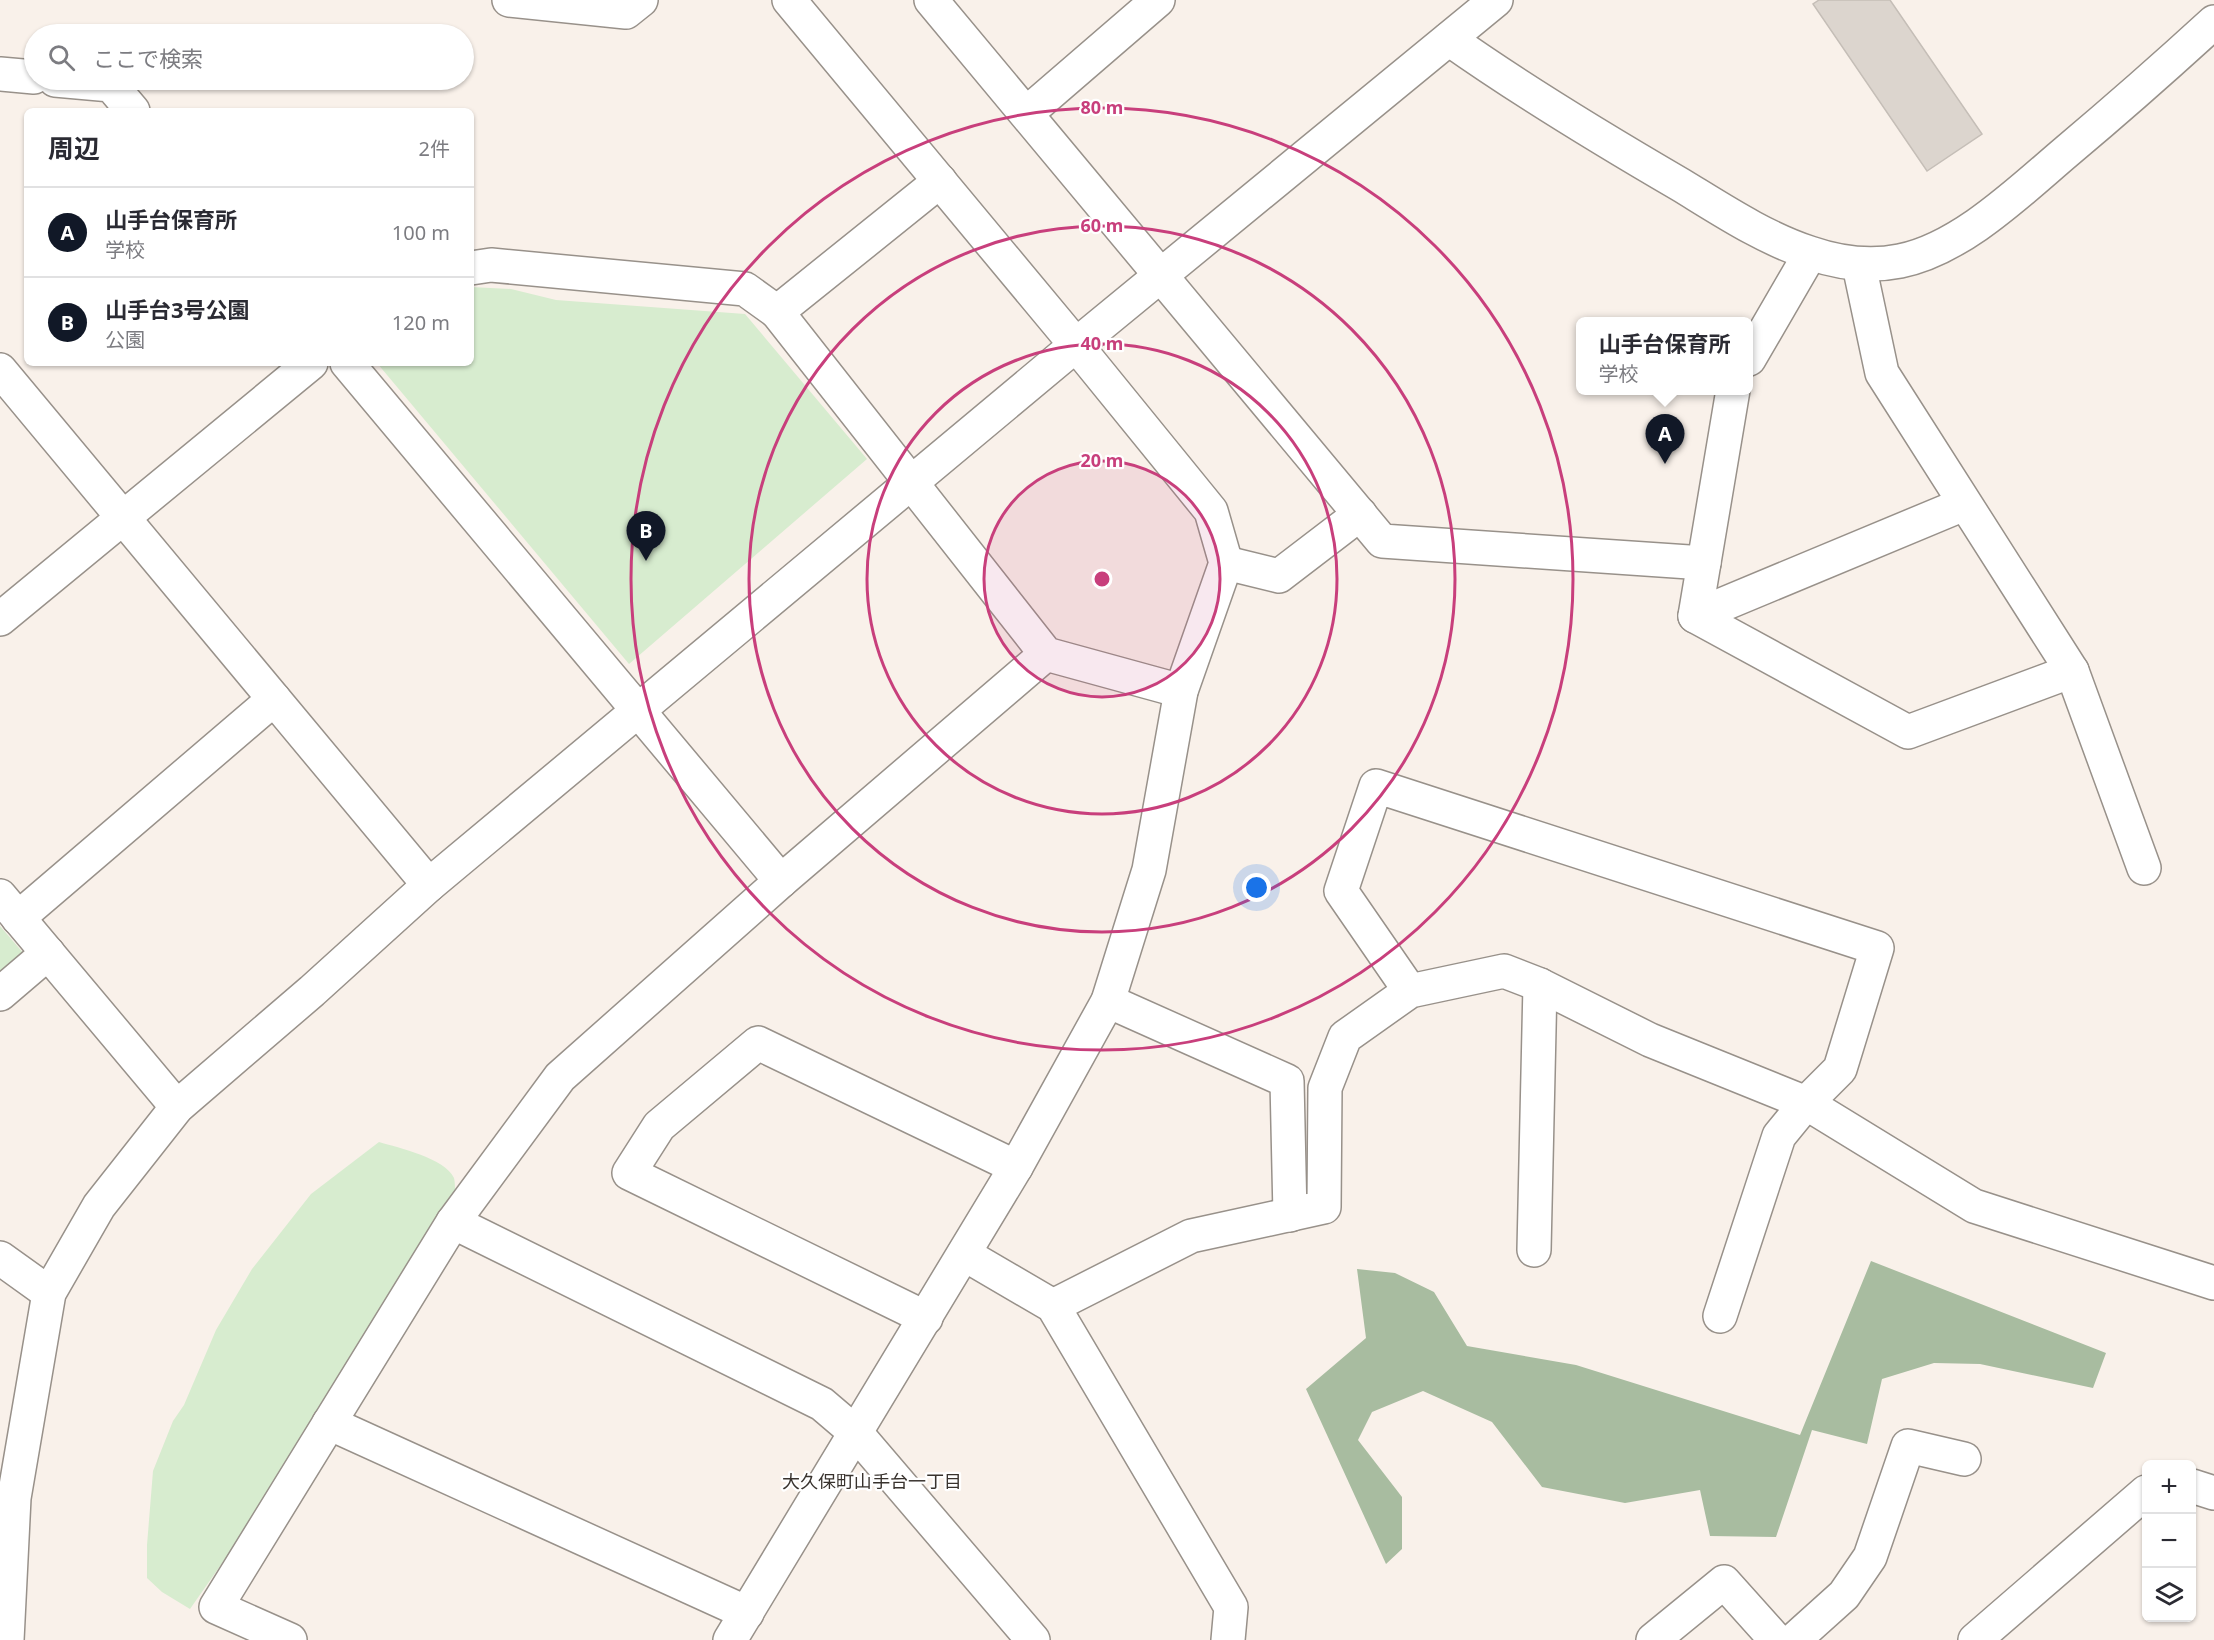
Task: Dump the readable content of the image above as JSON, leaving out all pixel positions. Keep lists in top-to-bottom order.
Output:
{
  "districts": ["大久保町山手台一丁目"],
  "page": {
    "search": "ここで検索",
    "heading": ["周辺", "2件"],
    "list": [
      {
        "mark": "A",
        "name": "山手台保育所",
        "note": "学校",
        "value": "100 m"
      },
      {
        "mark": "B",
        "name": "山手台3号公園",
        "note": "公園",
        "value": "120 m"
      }
    ],
    "popup": ["山手台保育所", "学校"],
    "pins": ["A", "B"],
    "map_buttons": ["+", "−"]
  },
  "rings": [
    "80 m",
    "60 m",
    "40 m",
    "20 m"
  ]
}
